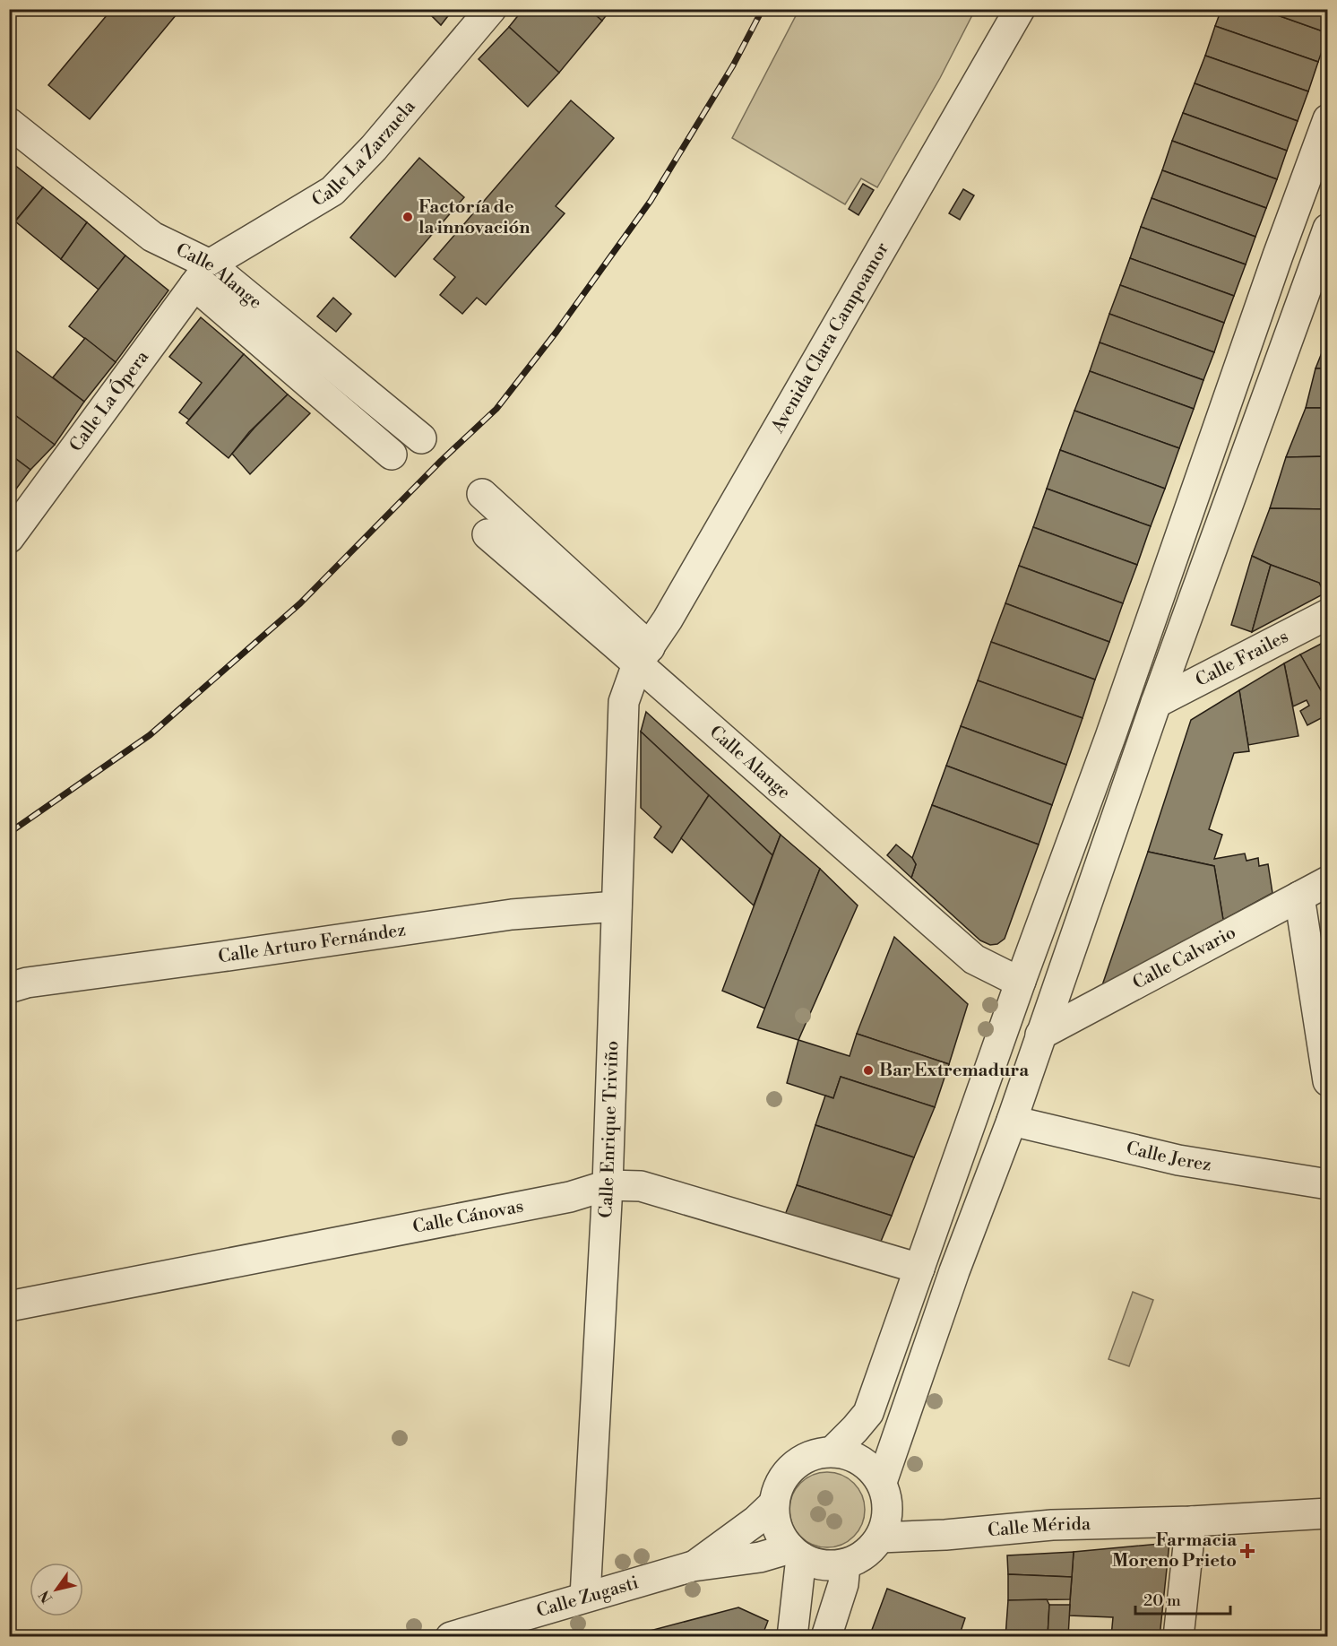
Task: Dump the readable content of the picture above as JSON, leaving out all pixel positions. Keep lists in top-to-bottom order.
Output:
{
  "streets": {
    "street": [
      "Calle La Zarzuela",
      "Calle Alange",
      "Avenida Clara Campoamor",
      "Calle La Ópera",
      "Calle Frailes",
      "Calle Arturo Fernández",
      "Calle Calvario",
      "Calle Enrique Triviño",
      "Calle Jerez",
      "Calle Cánovas",
      "Calle Mérida",
      "Calle Zugasti"
    ]
  },
  "crossings": [
    ["Calle La Zarzuela", "Calle Alange"],
    ["Calle La Zarzuela", "Calle La Ópera"],
    ["Calle Alange", "Avenida Clara Campoamor"],
    ["Calle Alange", "Calle La Ópera"],
    ["Calle Alange", "Calle Enrique Triviño"],
    ["Avenida Clara Campoamor", "Calle Enrique Triviño"],
    ["Calle Arturo Fernández", "Calle Enrique Triviño"],
    ["Calle Enrique Triviño", "Calle Cánovas"],
    ["Calle Enrique Triviño", "Calle Zugasti"],
    ["Calle Mérida", "Calle Zugasti"]
  ],
  "places": {
    "other": ["Factoría de la innovación", "Bar Extremadura"],
    "health": ["Farmacia Moreno Prieto"]
  },
  "scale_bar": "20 m",
  "north": "bottom left"
}
